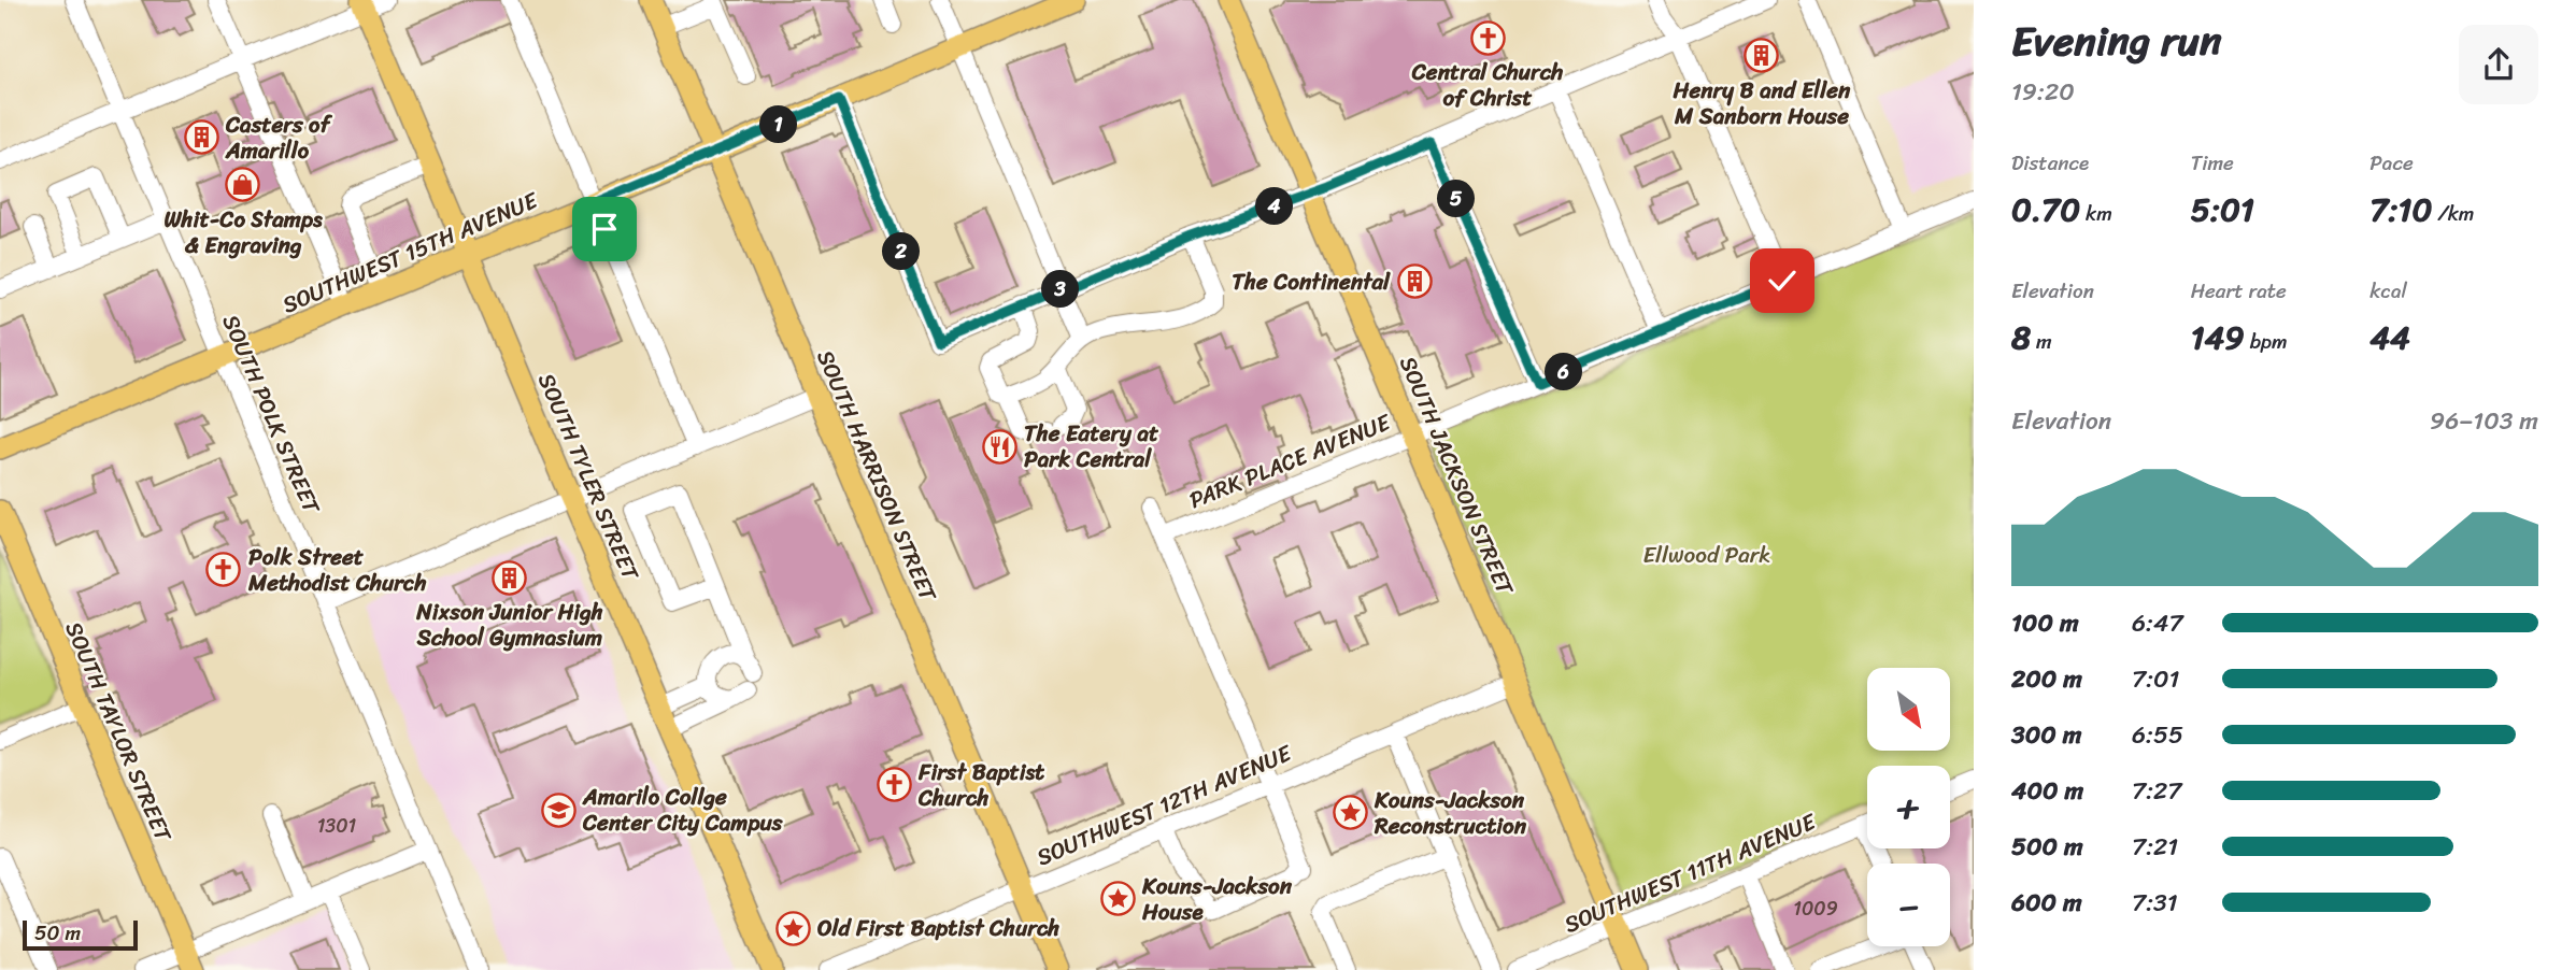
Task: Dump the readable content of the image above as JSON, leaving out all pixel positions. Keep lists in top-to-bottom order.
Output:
{
  "streets": {
    "main road": [
      "SOUTHWEST 15TH AVENUE",
      "SOUTH HARRISON STREET",
      "SOUTH JACKSON STREET",
      "SOUTH TYLER STREET",
      "SOUTH TAYLOR STREET"
    ],
    "street": [
      "SOUTH POLK STREET",
      "PARK PLACE AVENUE",
      "SOUTHWEST 12TH AVENUE",
      "SOUTHWEST 11TH AVENUE"
    ]
  },
  "crossings": [
    ["SOUTHWEST 15TH AVENUE", "SOUTH POLK STREET"],
    ["SOUTHWEST 15TH AVENUE", "SOUTH HARRISON STREET"],
    ["SOUTHWEST 15TH AVENUE", "SOUTH TYLER STREET"],
    ["PARK PLACE AVENUE", "SOUTH JACKSON STREET"],
    ["SOUTH HARRISON STREET", "SOUTHWEST 12TH AVENUE"],
    ["SOUTH JACKSON STREET", "SOUTHWEST 12TH AVENUE"],
    ["SOUTH JACKSON STREET", "SOUTHWEST 11TH AVENUE"]
  ],
  "parks": ["Ellwood Park"],
  "places": {
    "church": ["Central Church of Christ", "Polk Street Methodist Church", "First Baptist Church"],
    "building": [
      "Henry B and Ellen M Sanborn House",
      "Casters of Amarillo",
      "The Continental",
      "Nixson Junior High School Gymnasium"
    ],
    "shop": ["Whit-Co Stamps & Engraving"],
    "restaurant": ["The Eatery at Park Central"],
    "school or university": ["Amarilo Collge Center City Campus"],
    "place": ["Kouns-Jackson Reconstruction", "Kouns-Jackson House", "Old First Baptist Church"]
  },
  "house_numbers": ["1301", "1009"],
  "scale_bar": "50 m",
  "north": "bottom right",
  "page": {
    "heading": ["Evening run", "19:20"],
    "pins": [
      "1",
      "5",
      "4",
      "2",
      "3",
      "6"
    ],
    "stats": [
      ["Distance", "0.70 km"],
      ["Time", "5:01"],
      ["Pace", "7:10 /km"],
      ["Elevation", "8 m"],
      ["Heart rate", "149 bpm"],
      ["kcal", "44"]
    ],
    "chart": ["Elevation", "96–103 m"],
    "list": [
      {
        "name": "100 m",
        "note": "6:47"
      },
      {
        "name": "200 m",
        "note": "7:01"
      },
      {
        "name": "300 m",
        "note": "6:55"
      },
      {
        "name": "400 m",
        "note": "7:27"
      },
      {
        "name": "500 m",
        "note": "7:21"
      },
      {
        "name": "600 m",
        "note": "7:31"
      }
    ],
    "map_buttons": ["+", "−"],
    "scale": "50 m"
  }
}
